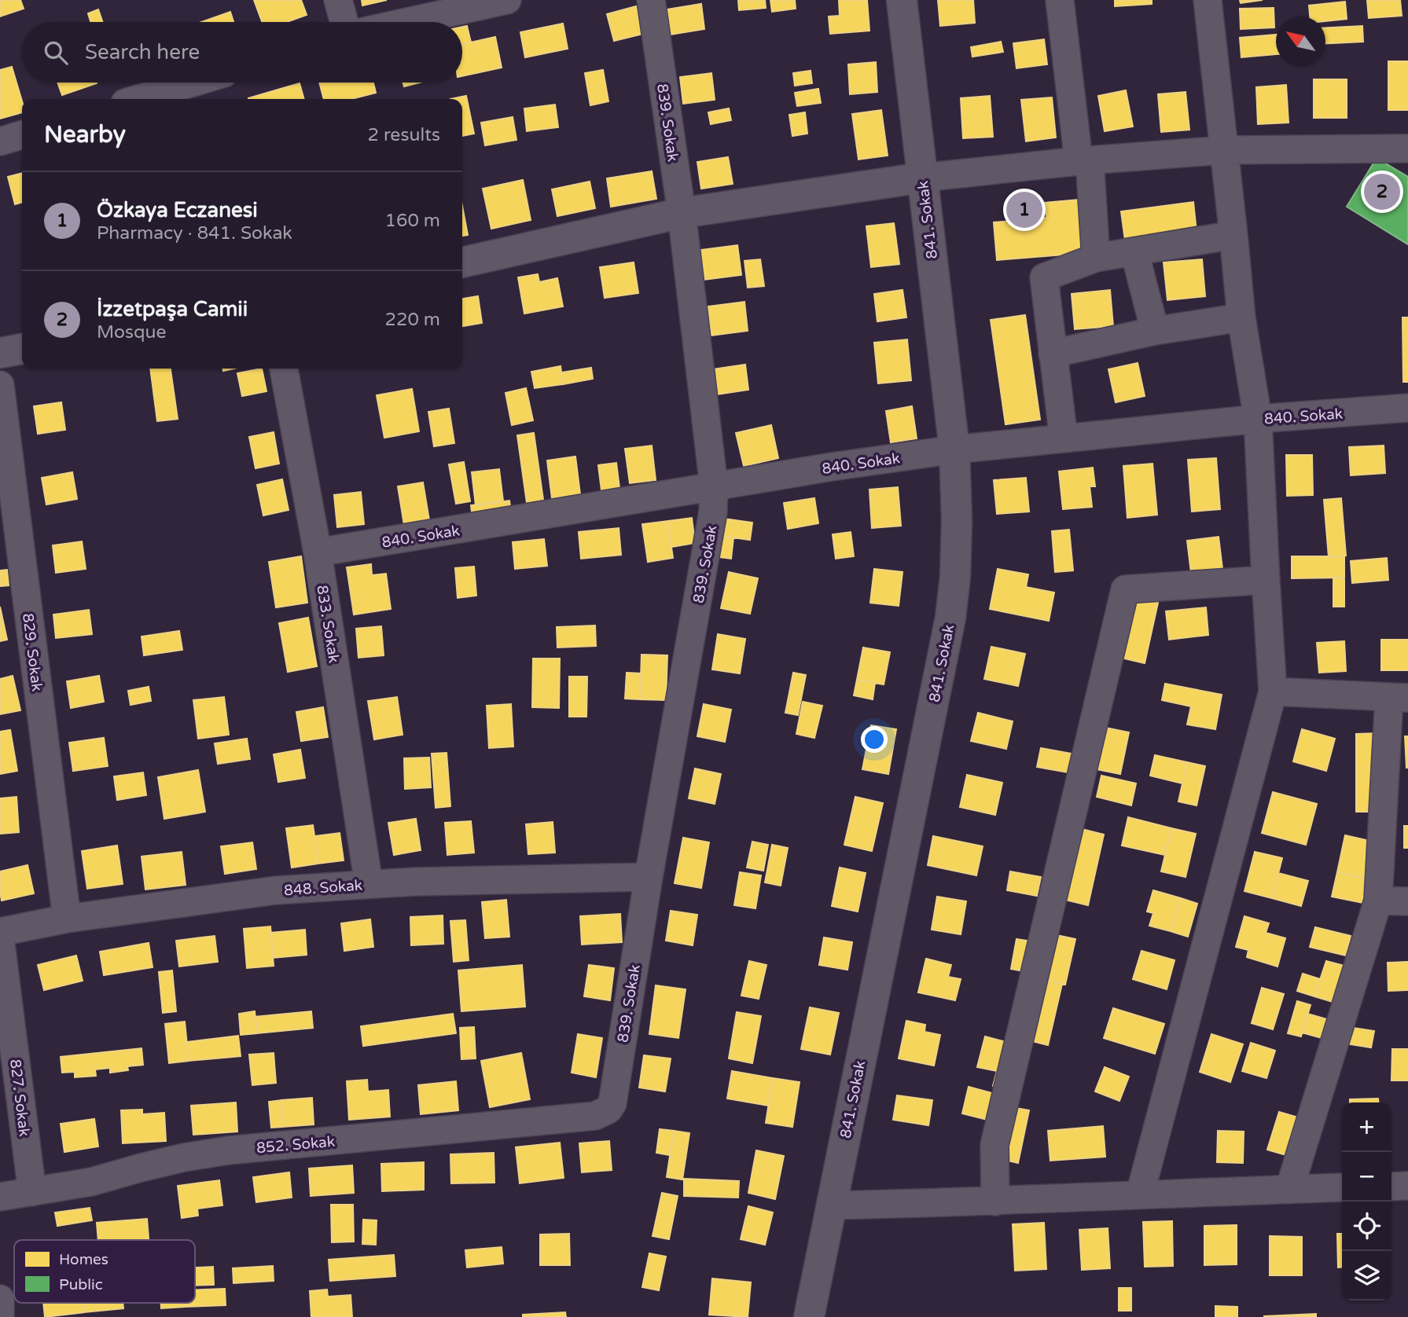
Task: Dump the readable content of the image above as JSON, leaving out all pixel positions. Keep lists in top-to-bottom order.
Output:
{
  "streets": {
    "street": [
      "839. Sokak",
      "841. Sokak",
      "840. Sokak",
      "833. Sokak",
      "829. Sokak",
      "848. Sokak",
      "827. Sokak",
      "852. Sokak"
    ]
  },
  "crossings": [
    ["839. Sokak", "840. Sokak"],
    ["839. Sokak", "848. Sokak"],
    ["839. Sokak", "852. Sokak"],
    ["841. Sokak", "840. Sokak"],
    ["840. Sokak", "833. Sokak"],
    ["833. Sokak", "848. Sokak"],
    ["829. Sokak", "848. Sokak"],
    ["827. Sokak", "852. Sokak"]
  ],
  "legend": ["Homes", "Public"],
  "north": "top left",
  "page": {
    "search": "Search here",
    "heading": ["Nearby", "2 results"],
    "pins": ["2", "1"],
    "list": [
      {
        "mark": "1",
        "name": "Özkaya Eczanesi",
        "note": "Pharmacy · 841. Sokak",
        "value": "160 m"
      },
      {
        "mark": "2",
        "name": "İzzetpaşa Camii",
        "note": "Mosque",
        "value": "220 m"
      }
    ],
    "map_buttons": ["+", "−"]
  }
}
